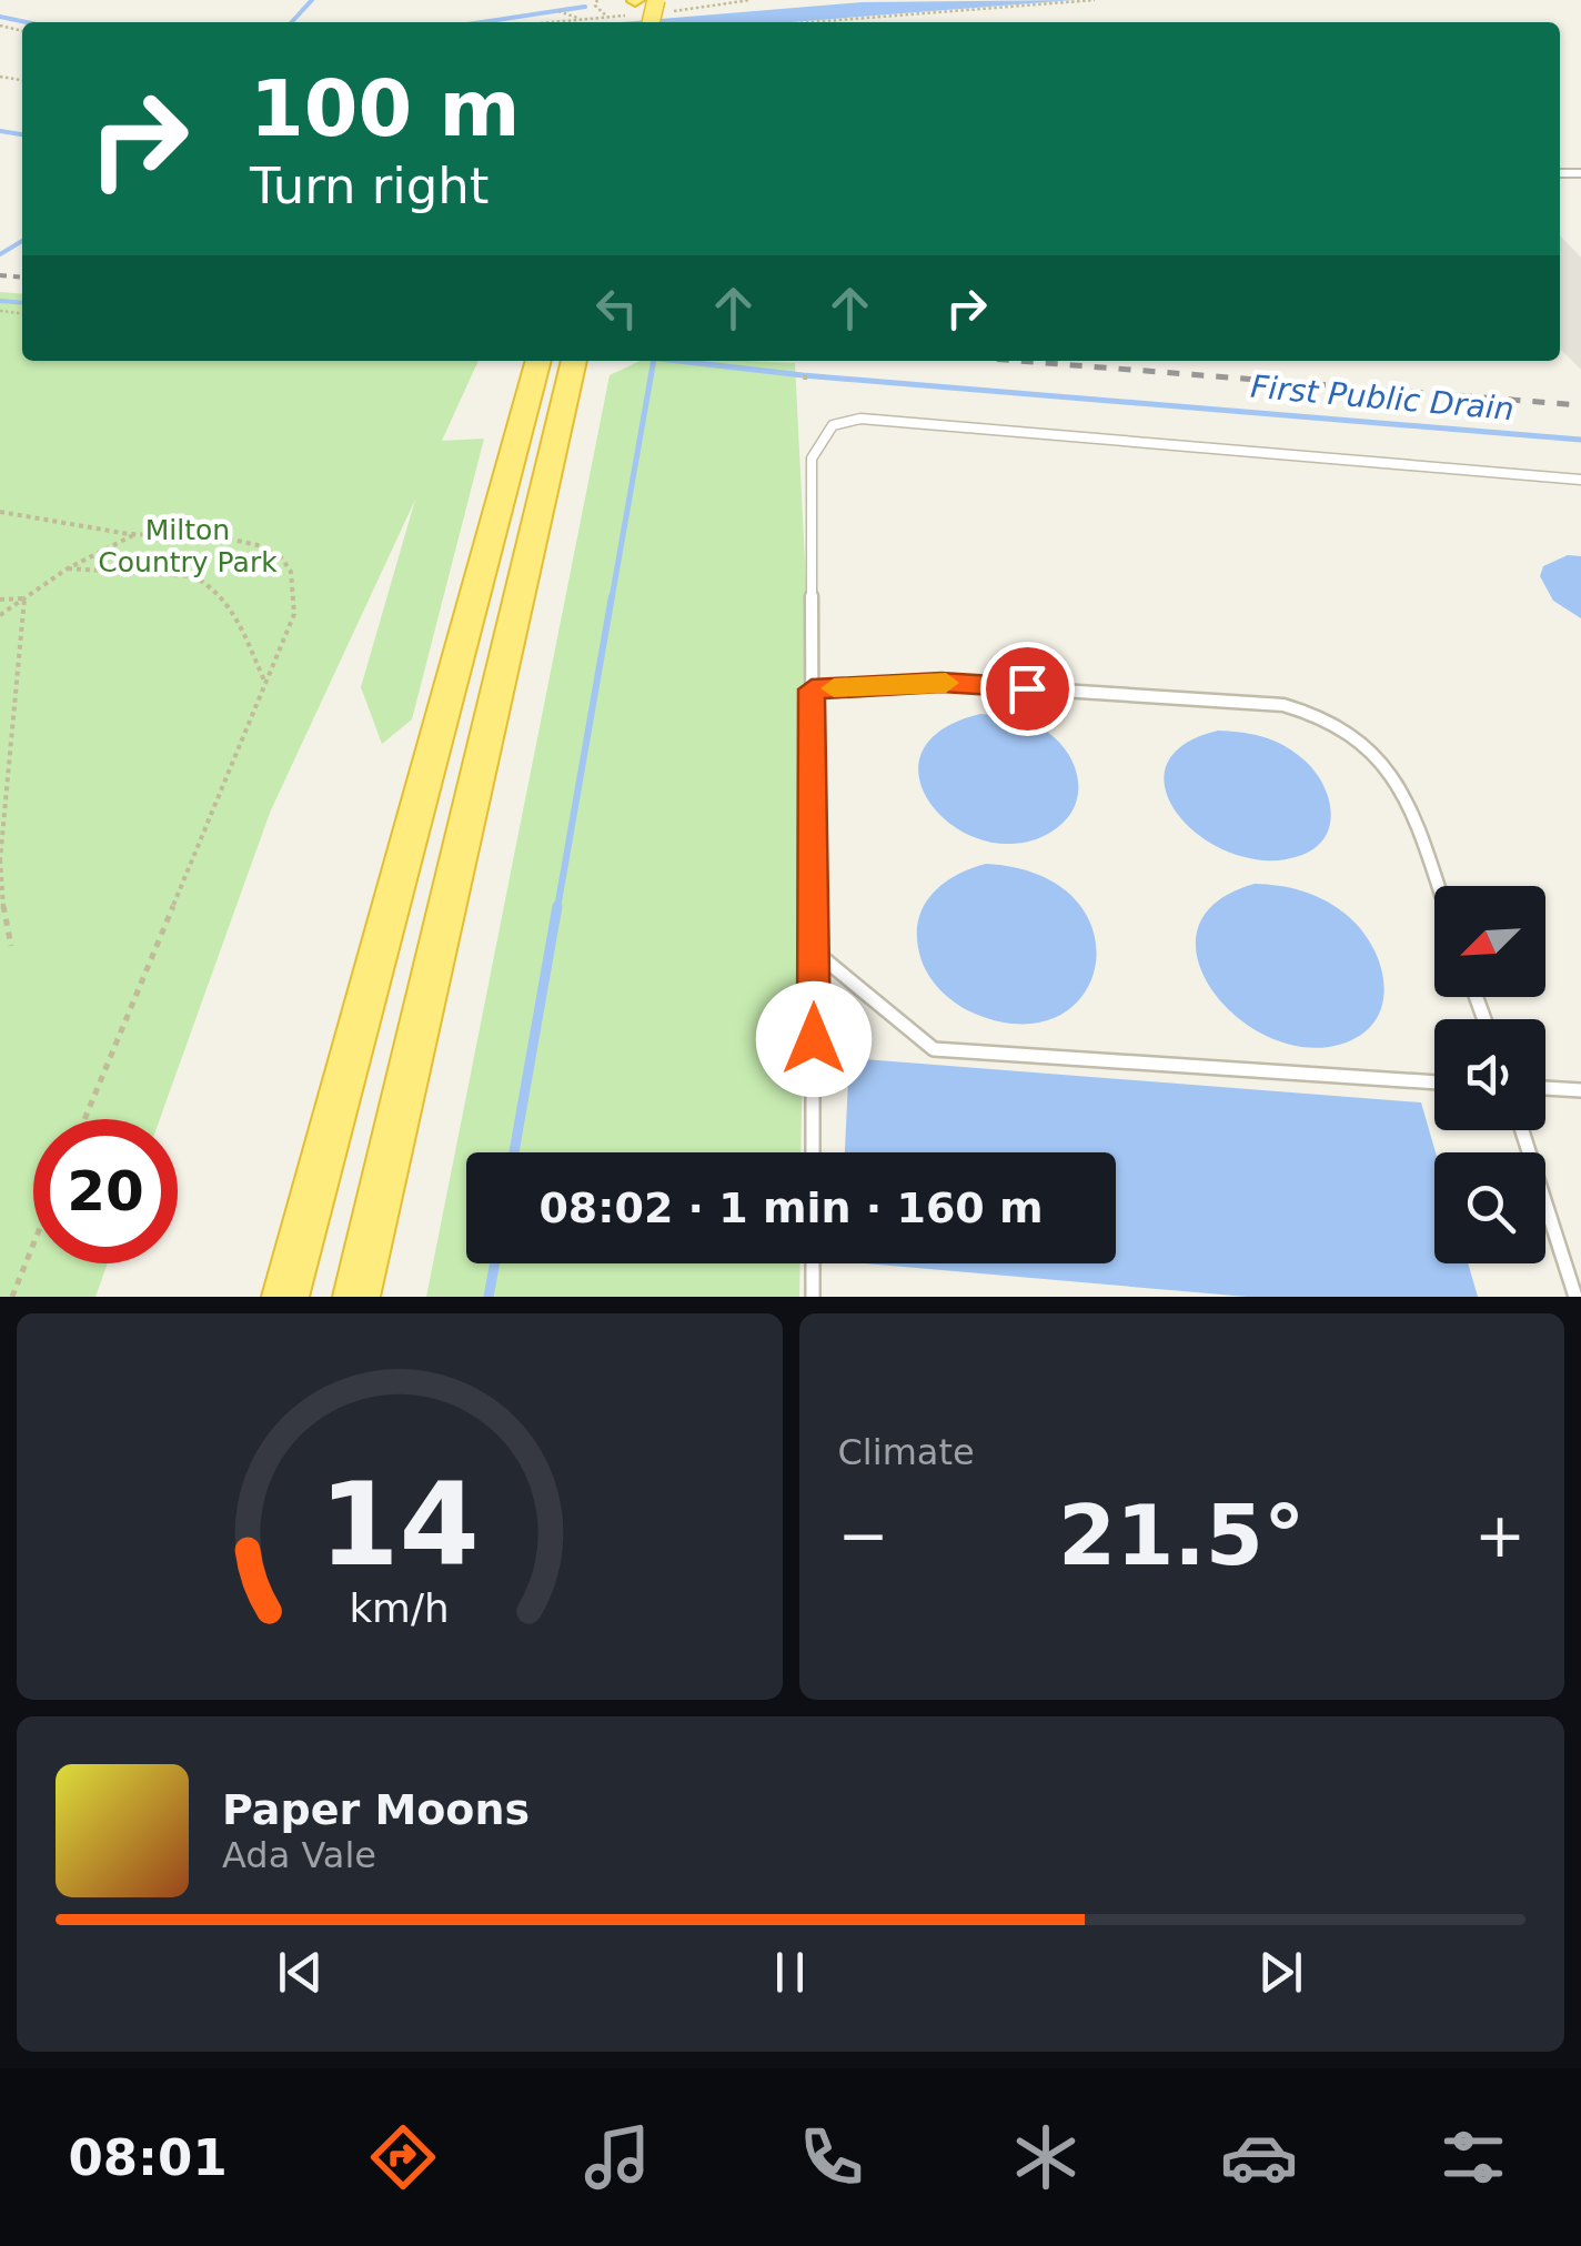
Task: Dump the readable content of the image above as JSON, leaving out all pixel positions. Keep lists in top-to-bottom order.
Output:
{
  "water": ["First Public Drain"],
  "parks": ["Milton Country Park"],
  "north": "bottom left",
  "page": {
    "turn": ["100 m", "Turn right"],
    "limit": "20",
    "trip": "08:02 · 1 min · 160 m",
    "tile": "Climate",
    "heat": ["−", "21.5°", "+"],
    "song": ["Paper Moons", "Ada Vale"],
    "tabs": "08:01",
    "gauge": ["14", "km/h"]
  }
}
